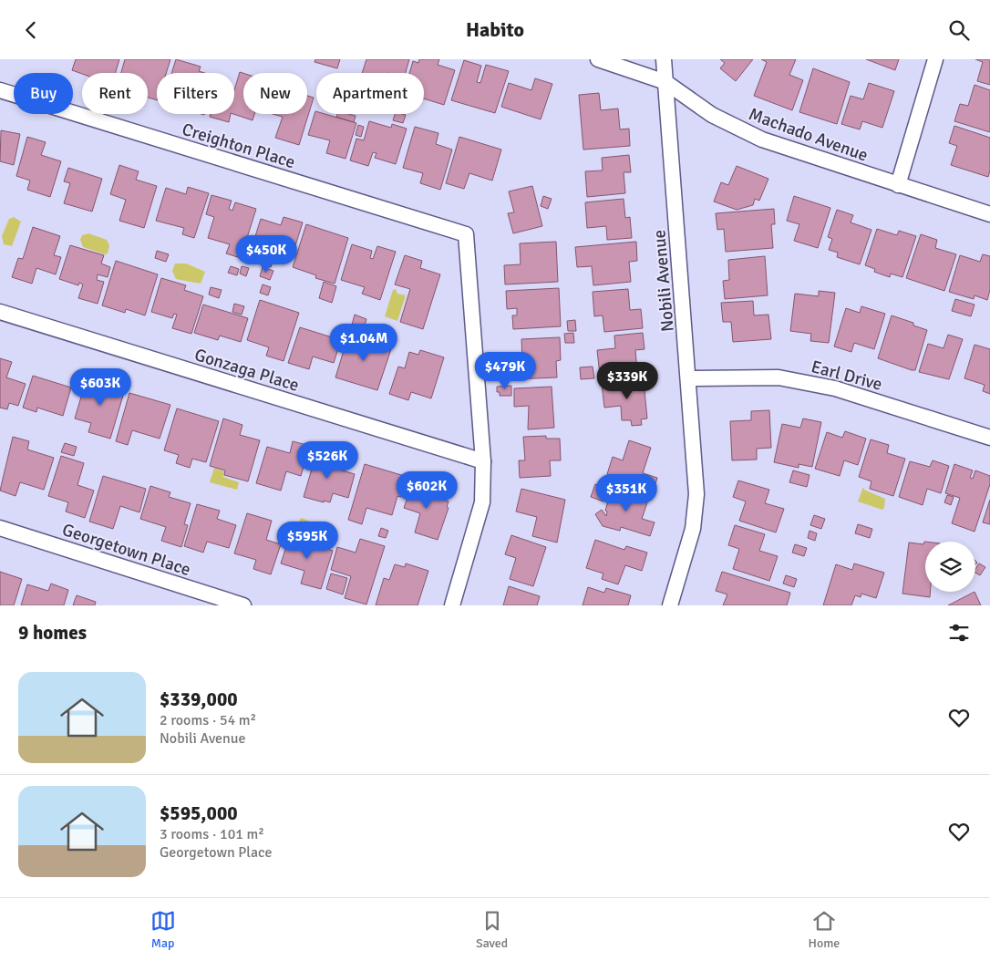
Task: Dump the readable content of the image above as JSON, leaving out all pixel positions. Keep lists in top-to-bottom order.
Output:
{
  "streets": {
    "street": [
      "Machado Avenue",
      "Creighton Place",
      "Nobili Avenue",
      "Gonzaga Place",
      "Earl Drive",
      "Georgetown Place"
    ]
  },
  "crossings": [
    ["Machado Avenue", "Nobili Avenue"],
    ["Creighton Place", "Gonzaga Place"],
    ["Nobili Avenue", "Earl Drive"]
  ],
  "page": {
    "header": "Habito",
    "chip": [
      "Buy",
      "Rent",
      "Filters",
      "New",
      "Apartment"
    ],
    "price": [
      "$450K",
      "$1.04M",
      "$479K",
      "$339K",
      "$603K",
      "$526K",
      "$602K",
      "$351K",
      "$595K"
    ],
    "heading": "9 homes",
    "list": [
      {
        "name": "$339,000",
        "note": "2 rooms · 54 m² · Nobili Avenue"
      },
      {
        "name": "$595,000",
        "note": "3 rooms · 101 m² · Georgetown Place"
      }
    ],
    "tabs": ["Map", "Saved", "Home"]
  }
}
